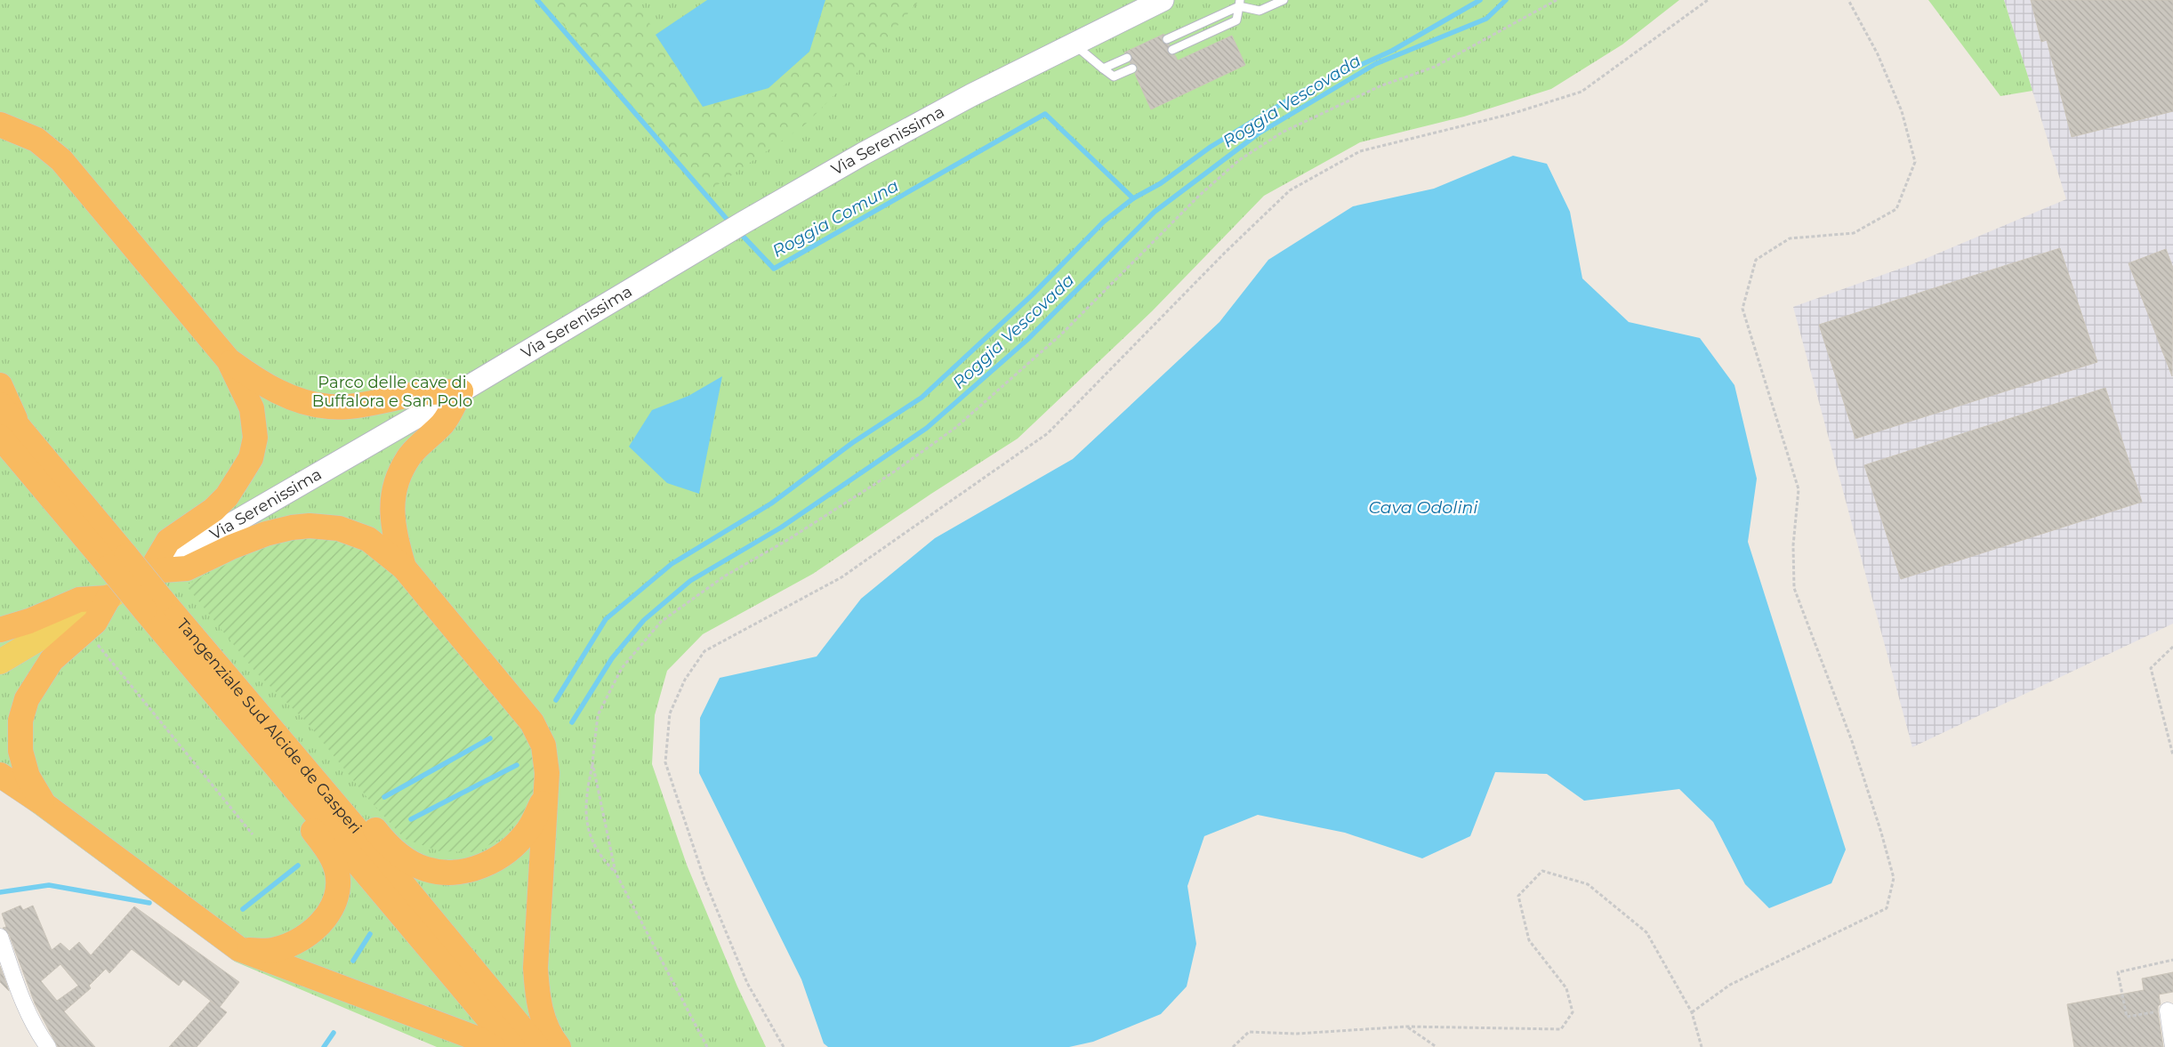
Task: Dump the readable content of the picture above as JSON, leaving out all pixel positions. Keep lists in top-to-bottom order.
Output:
{
  "streets": {
    "highway": ["Tangenziale Sud Alcide de Gasperi"],
    "main road": ["Via Serenissima"]
  },
  "water": ["Roggia Vescovada", "Roggia Comuna", "Cava Odolini"],
  "parks": ["Parco delle cave di Buffalora e San Polo"]
}
